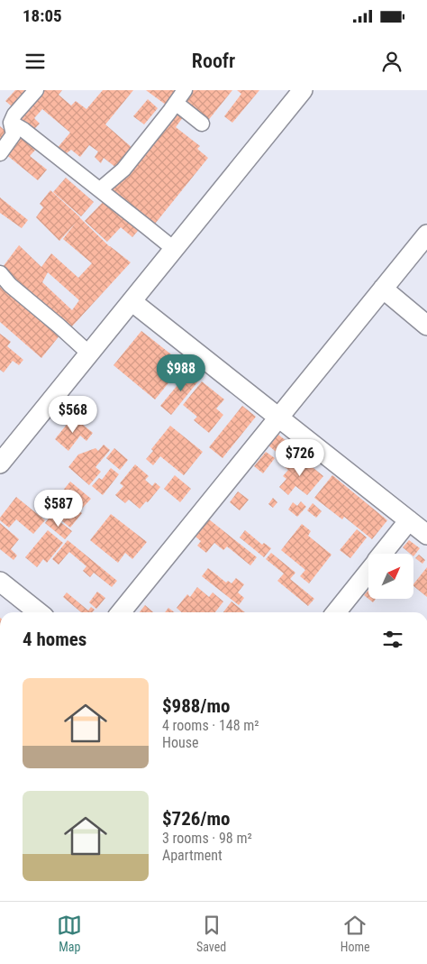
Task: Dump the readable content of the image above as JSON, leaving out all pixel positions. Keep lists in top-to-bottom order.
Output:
{
  "north": "top right",
  "page": {
    "status": "18:05",
    "header": "Roofr",
    "price": [
      "$988",
      "$568",
      "$726",
      "$587"
    ],
    "heading": "4 homes",
    "list": [
      {
        "name": "$988/mo",
        "note": "4 rooms · 148 m² · House"
      },
      {
        "name": "$726/mo",
        "note": "3 rooms · 98 m² · Apartment"
      }
    ],
    "tabs": ["Map", "Saved", "Home"]
  }
}
